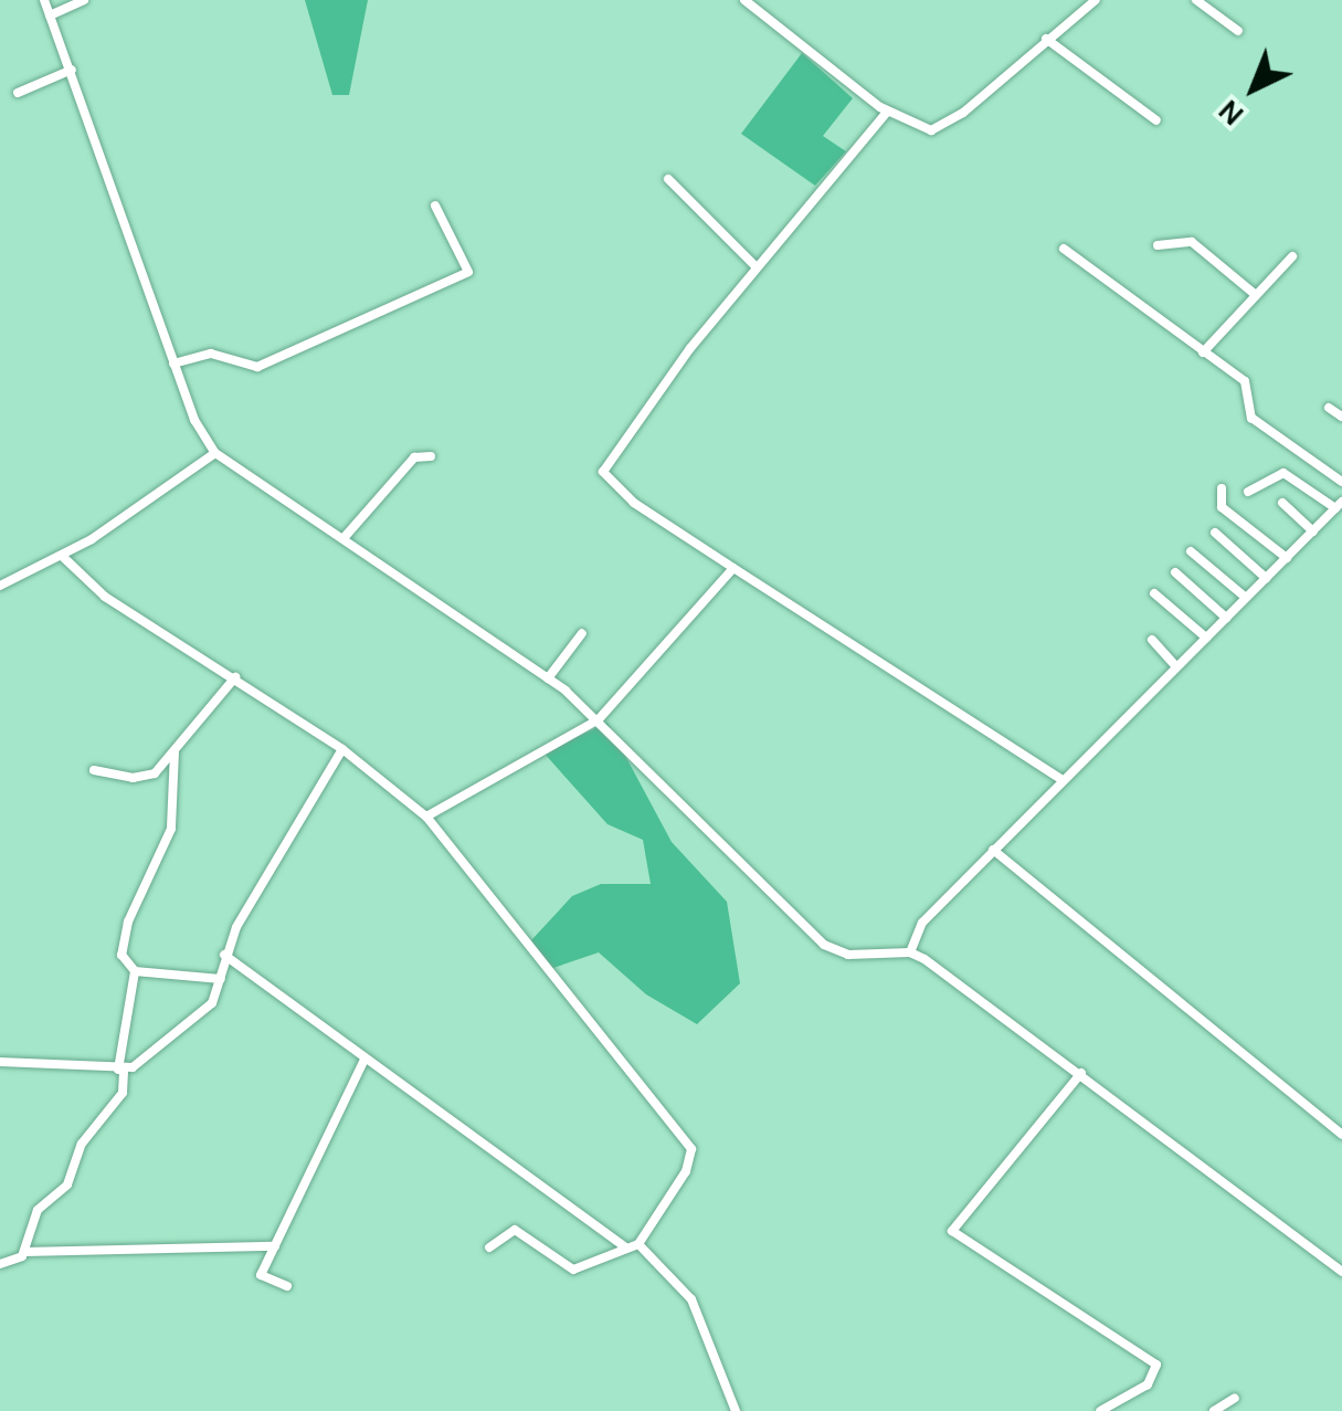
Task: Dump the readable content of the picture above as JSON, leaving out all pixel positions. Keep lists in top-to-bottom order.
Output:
{
  "north": "bottom left"
}
